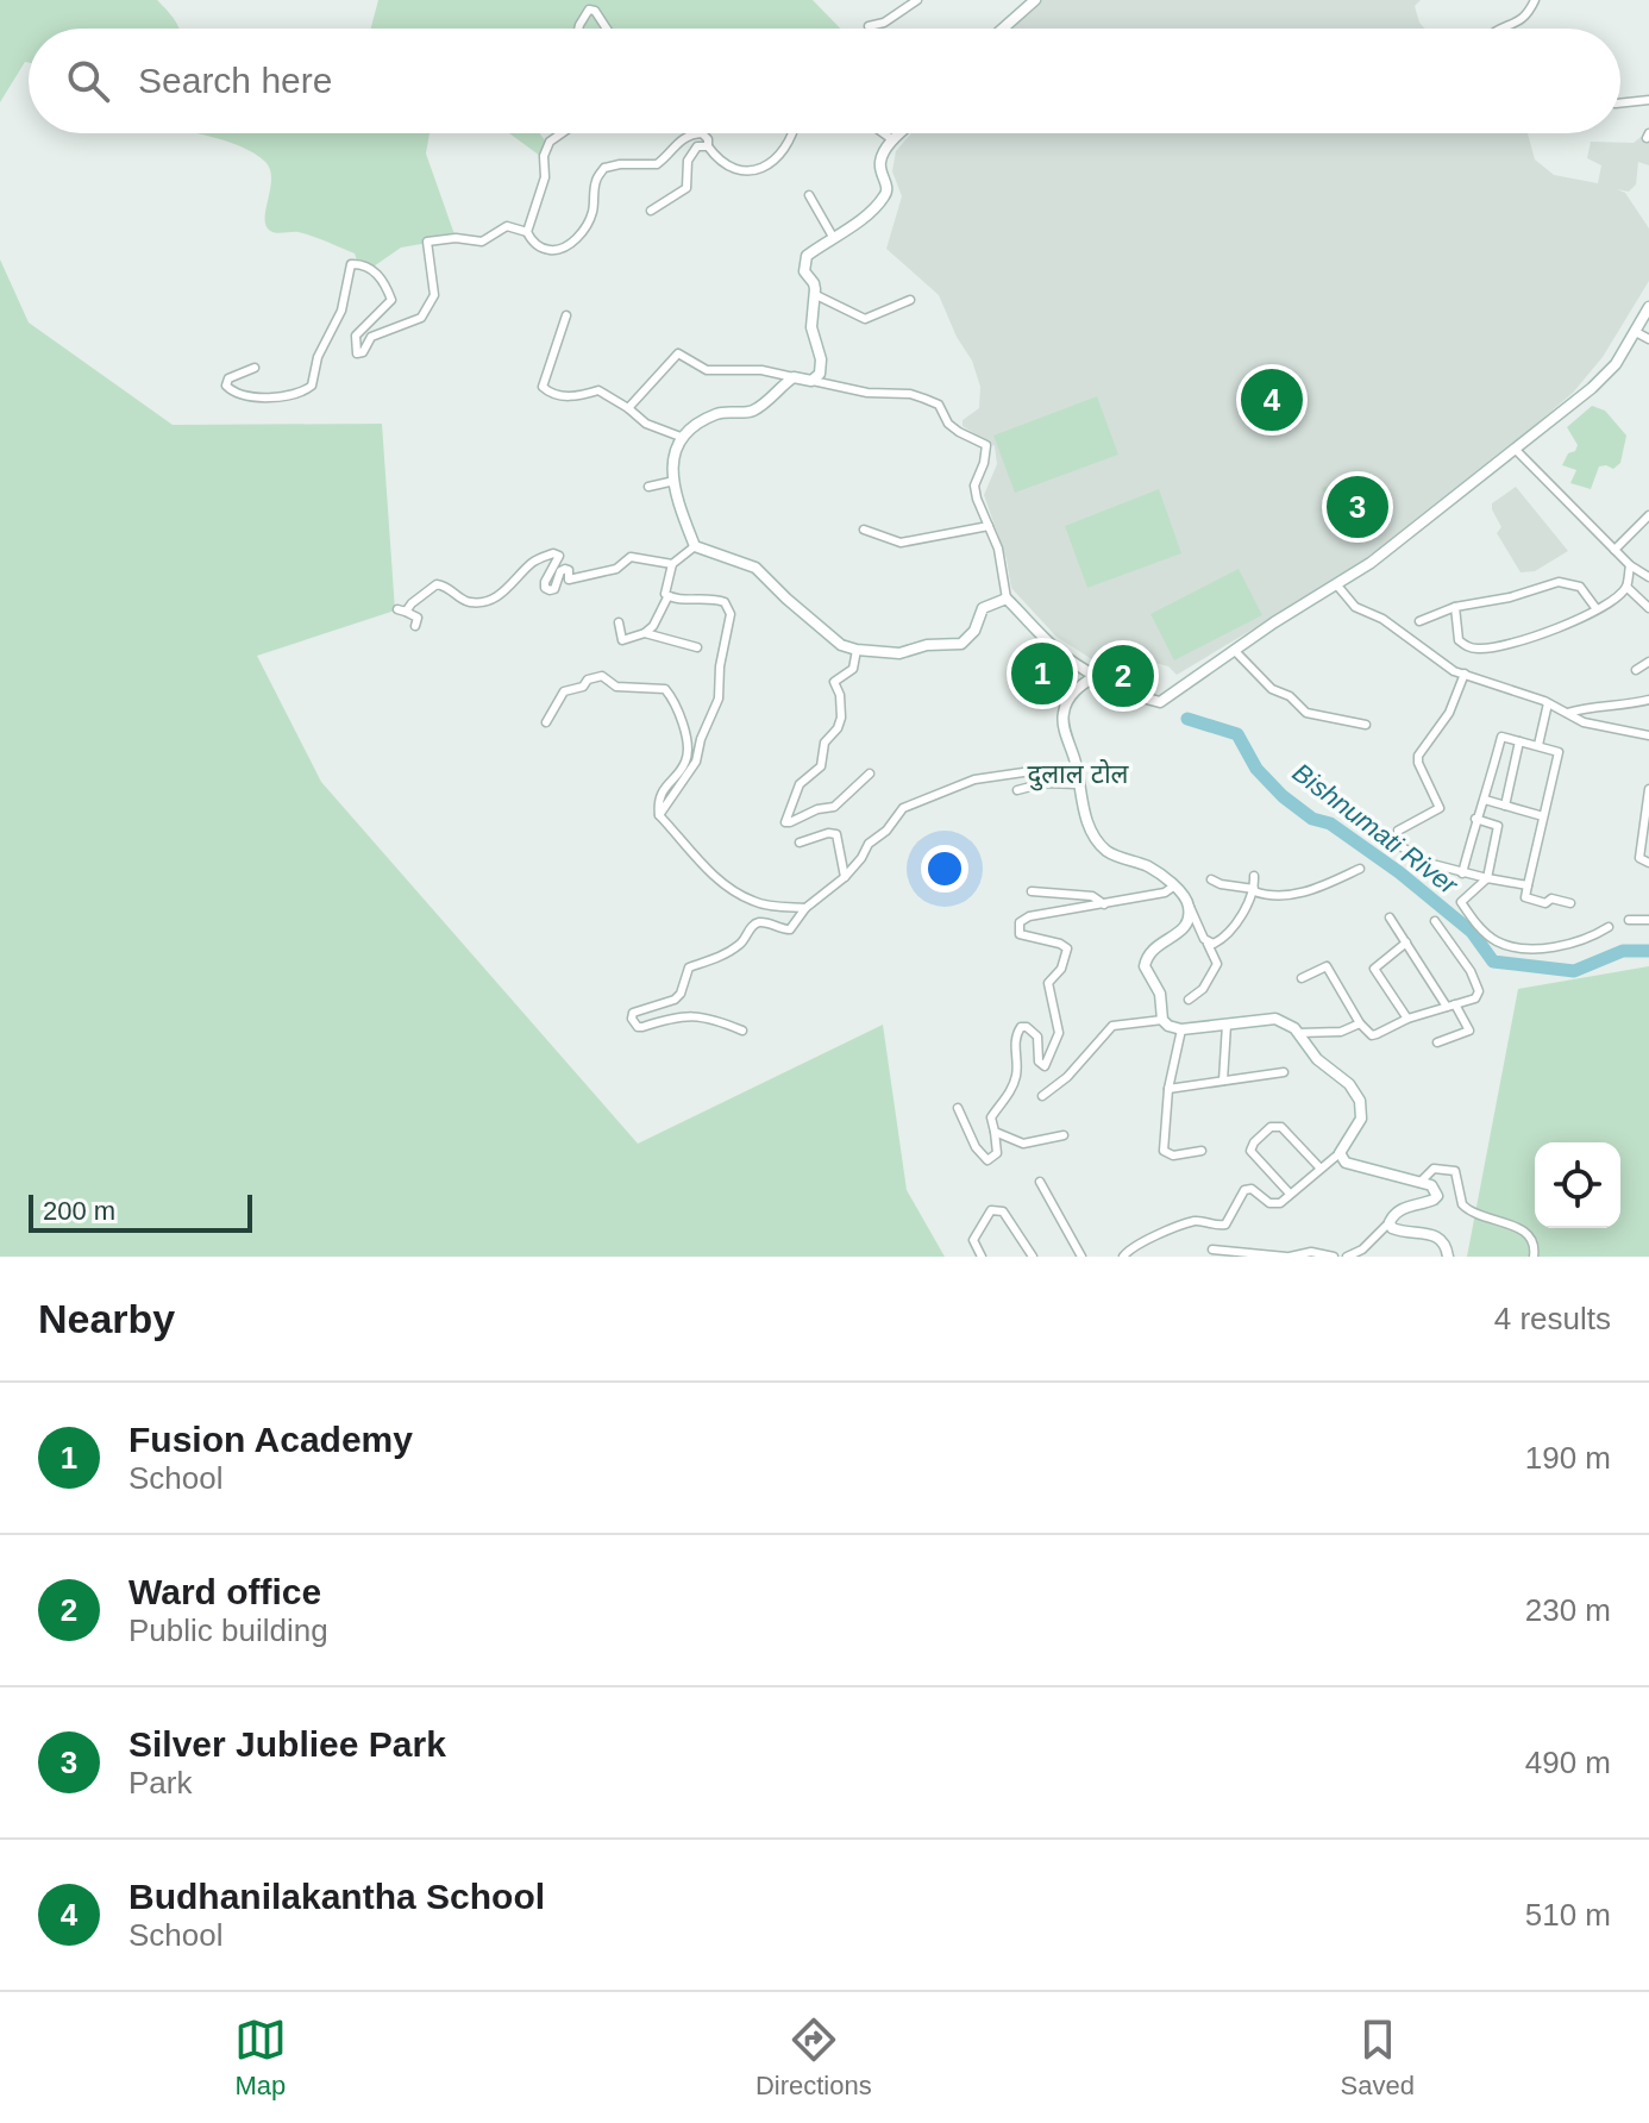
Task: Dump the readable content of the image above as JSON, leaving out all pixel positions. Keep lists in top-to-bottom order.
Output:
{
  "districts": ["दुलाल टोल"],
  "water": ["Bishnumati River"],
  "scale_bar": "200 m",
  "page": {
    "search": "Search here",
    "pins": [
      "4",
      "3",
      "1",
      "2"
    ],
    "scale": "200 m",
    "heading": ["Nearby", "4 results"],
    "list": [
      {
        "mark": "1",
        "name": "Fusion Academy",
        "note": "School",
        "value": "190 m"
      },
      {
        "mark": "2",
        "name": "Ward office",
        "note": "Public building",
        "value": "230 m"
      },
      {
        "mark": "3",
        "name": "Silver Jubliee Park",
        "note": "Park",
        "value": "490 m"
      },
      {
        "mark": "4",
        "name": "Budhanilakantha School",
        "note": "School",
        "value": "510 m"
      }
    ],
    "nav": ["Map", "Directions", "Saved"]
  }
}
